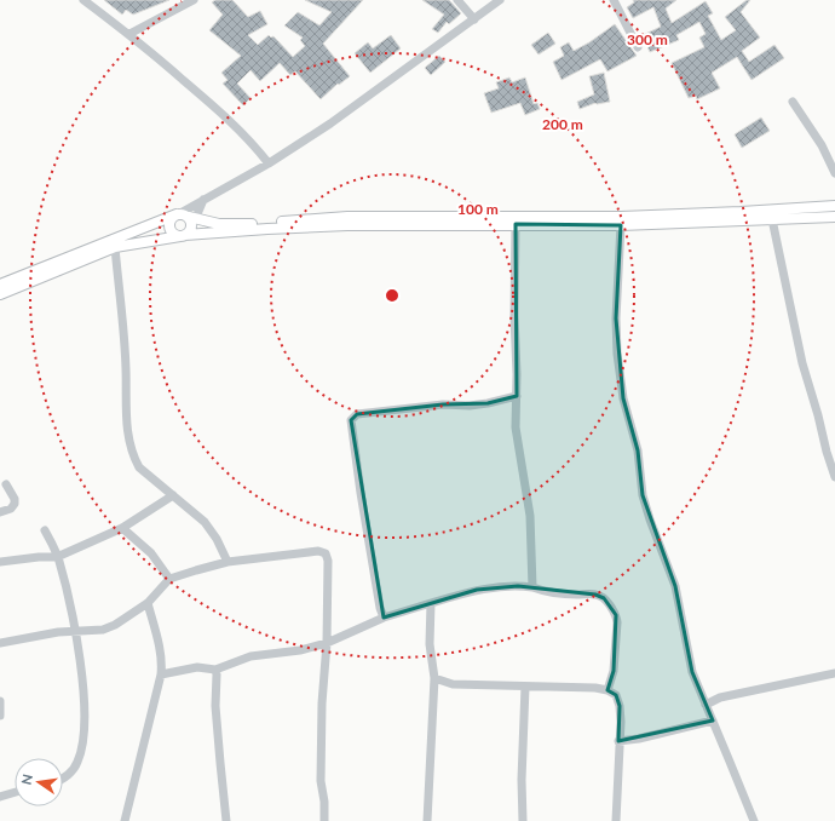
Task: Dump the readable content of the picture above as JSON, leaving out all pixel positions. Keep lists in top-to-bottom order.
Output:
{
  "north": "left",
  "rings": ["300 m", "200 m", "100 m"]
}
